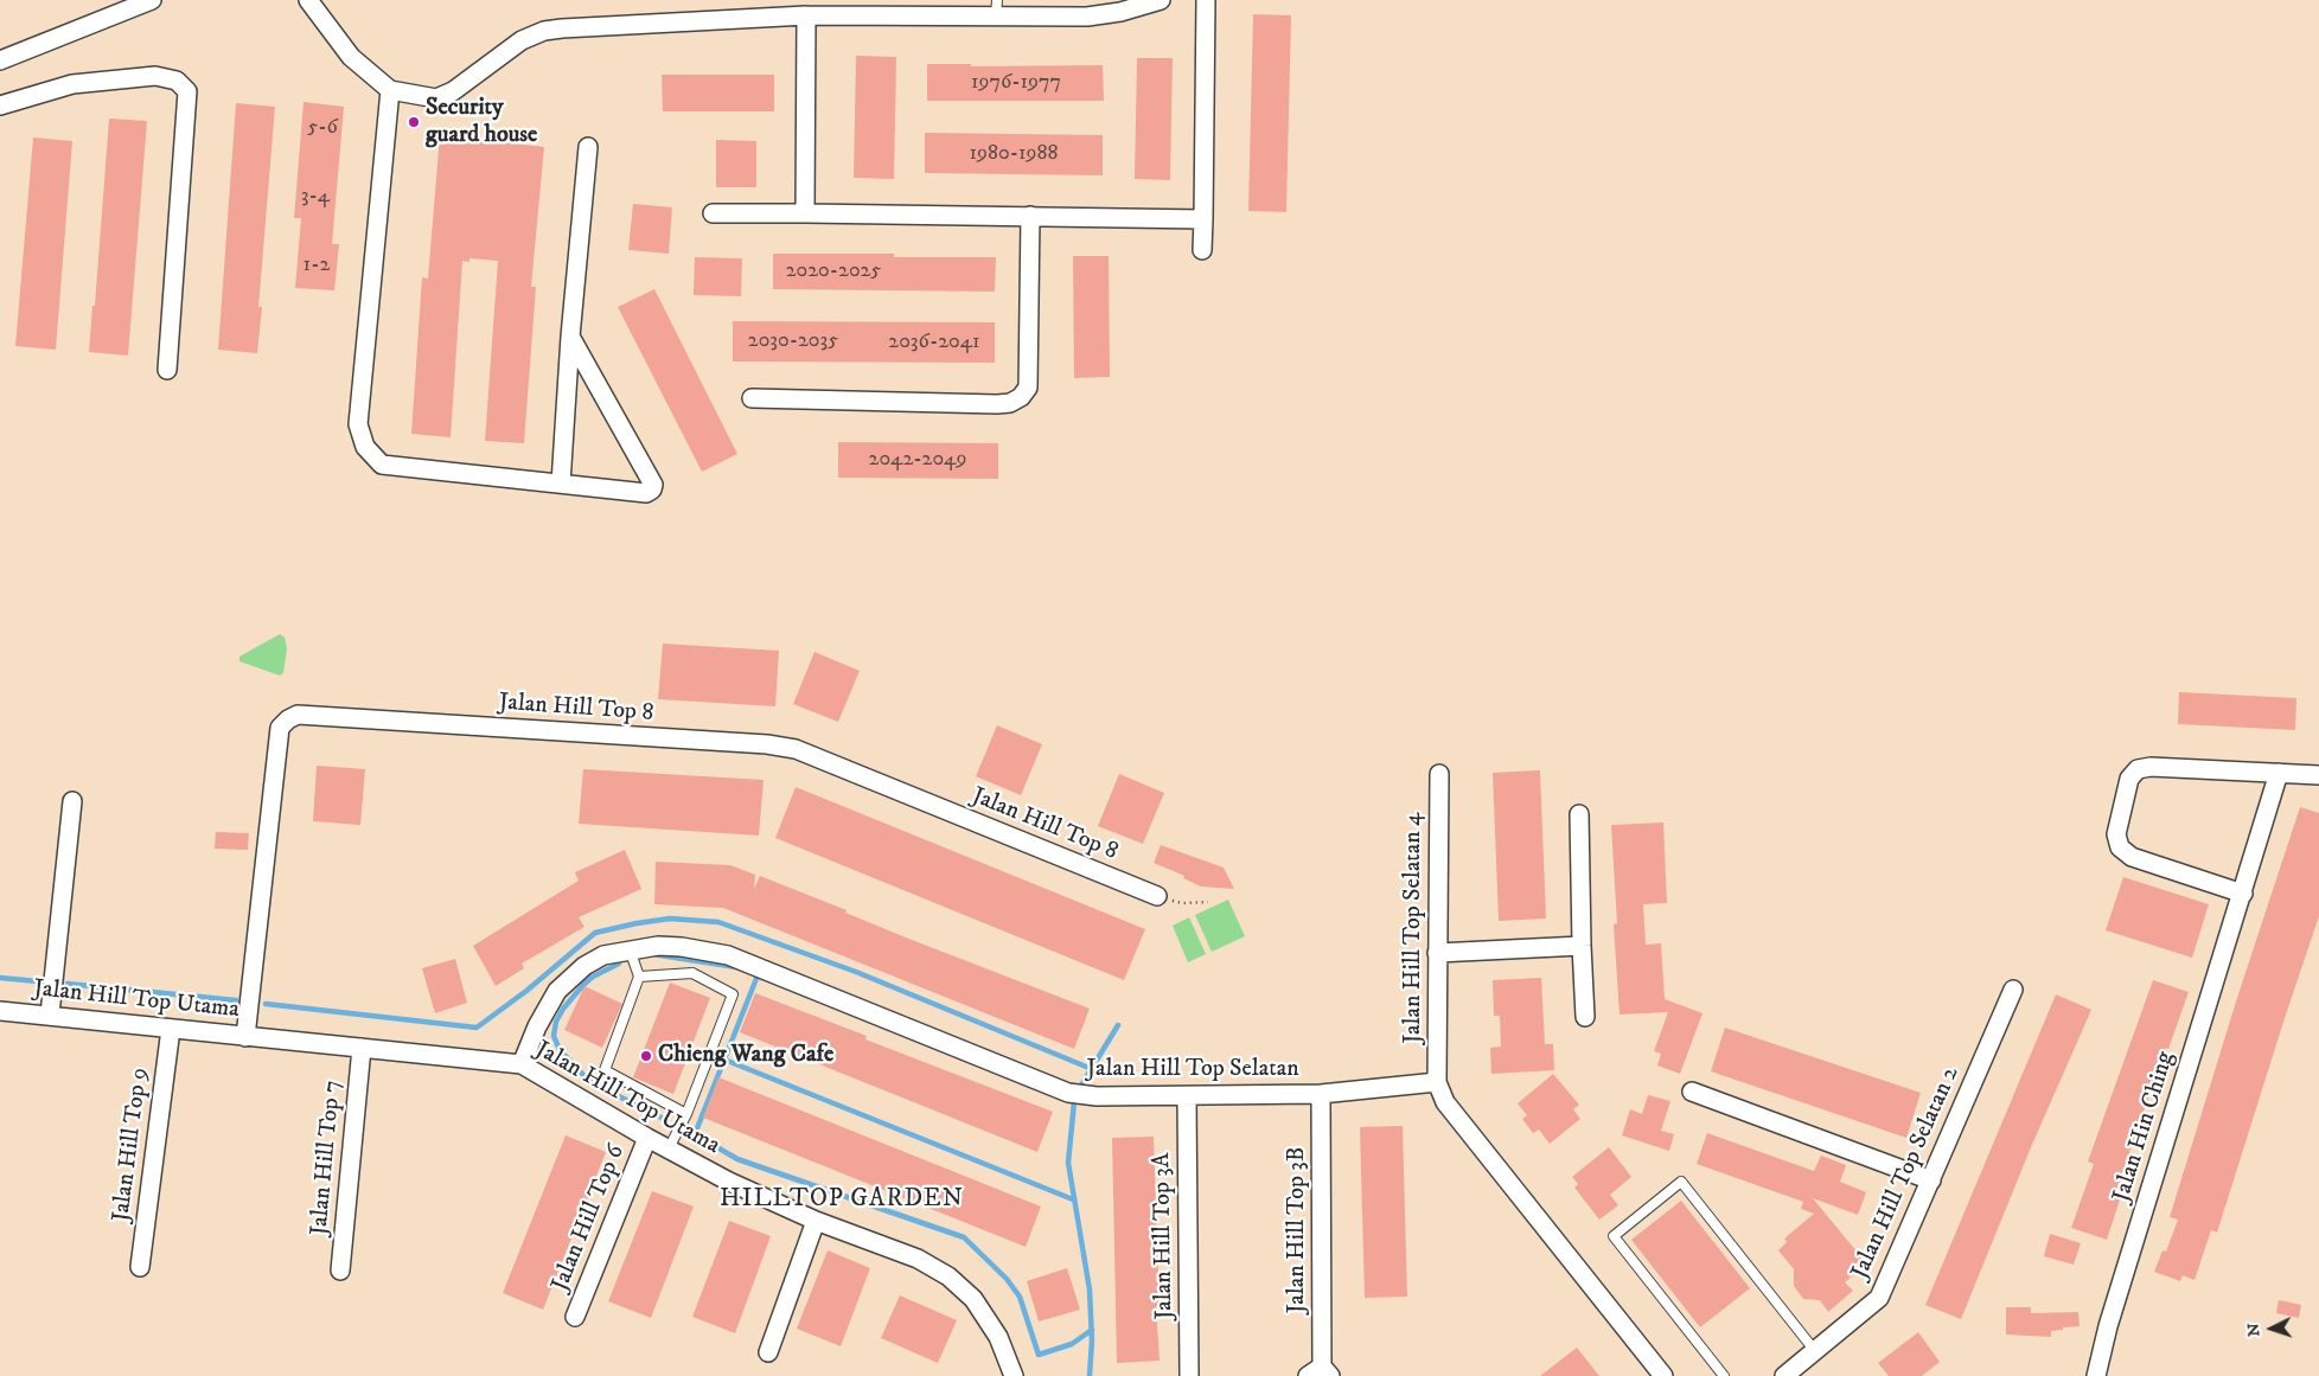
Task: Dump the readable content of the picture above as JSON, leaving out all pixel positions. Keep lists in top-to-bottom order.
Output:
{
  "streets": {
    "street": [
      "Jalan Hill Top 8",
      "Jalan Hill Top Selatan 4",
      "Jalan Hill Top Utama",
      "Jalan Hill Top Selatan",
      "Jalan Hin Ching",
      "Jalan Hill Top 9",
      "Jalan Hill Top 7",
      "Jalan Hill Top Selatan 2",
      "Jalan Hill Top 6",
      "Jalan Hill Top 3B",
      "Jalan Hill Top 3A"
    ]
  },
  "crossings": [
    ["Jalan Hill Top 8", "Jalan Hill Top Utama"],
    ["Jalan Hill Top Selatan 4", "Jalan Hill Top Selatan"],
    ["Jalan Hill Top Utama", "Jalan Hill Top Selatan"],
    ["Jalan Hill Top Utama", "Jalan Hill Top 9"],
    ["Jalan Hill Top Utama", "Jalan Hill Top 7"],
    ["Jalan Hill Top Utama", "Jalan Hill Top 6"],
    ["Jalan Hill Top Selatan", "Jalan Hill Top 3B"],
    ["Jalan Hill Top Selatan", "Jalan Hill Top 3A"]
  ],
  "districts": ["HILLTOP GARDEN"],
  "places": ["Security guard house", "Chieng Wang Cafe"],
  "house_numbers": [
    "1976-1977",
    "5-6",
    "1980-1988",
    "3-4",
    "1-2",
    "2020-2025",
    "2030-2035",
    "2036-2041",
    "2042-2049"
  ],
  "north": "left"
}
